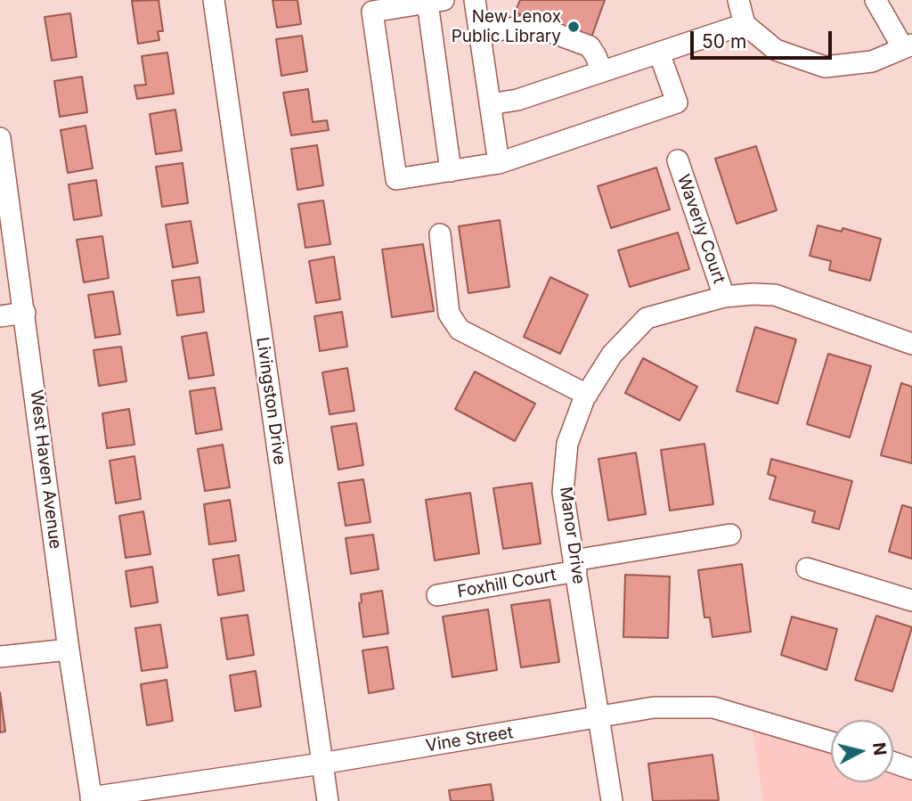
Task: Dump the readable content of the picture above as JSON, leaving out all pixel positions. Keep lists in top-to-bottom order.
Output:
{
  "streets": {
    "street": [
      "Waverly Court",
      "Livingston Drive",
      "West Haven Avenue",
      "Manor Drive",
      "Foxhill Court",
      "Vine Street"
    ]
  },
  "crossings": [
    ["Waverly Court", "Manor Drive"],
    ["Livingston Drive", "Vine Street"],
    ["West Haven Avenue", "Vine Street"],
    ["Manor Drive", "Foxhill Court"],
    ["Manor Drive", "Vine Street"]
  ],
  "places": ["New Lenox Public Library"],
  "scale_bar": "50 m",
  "north": "right"
}
